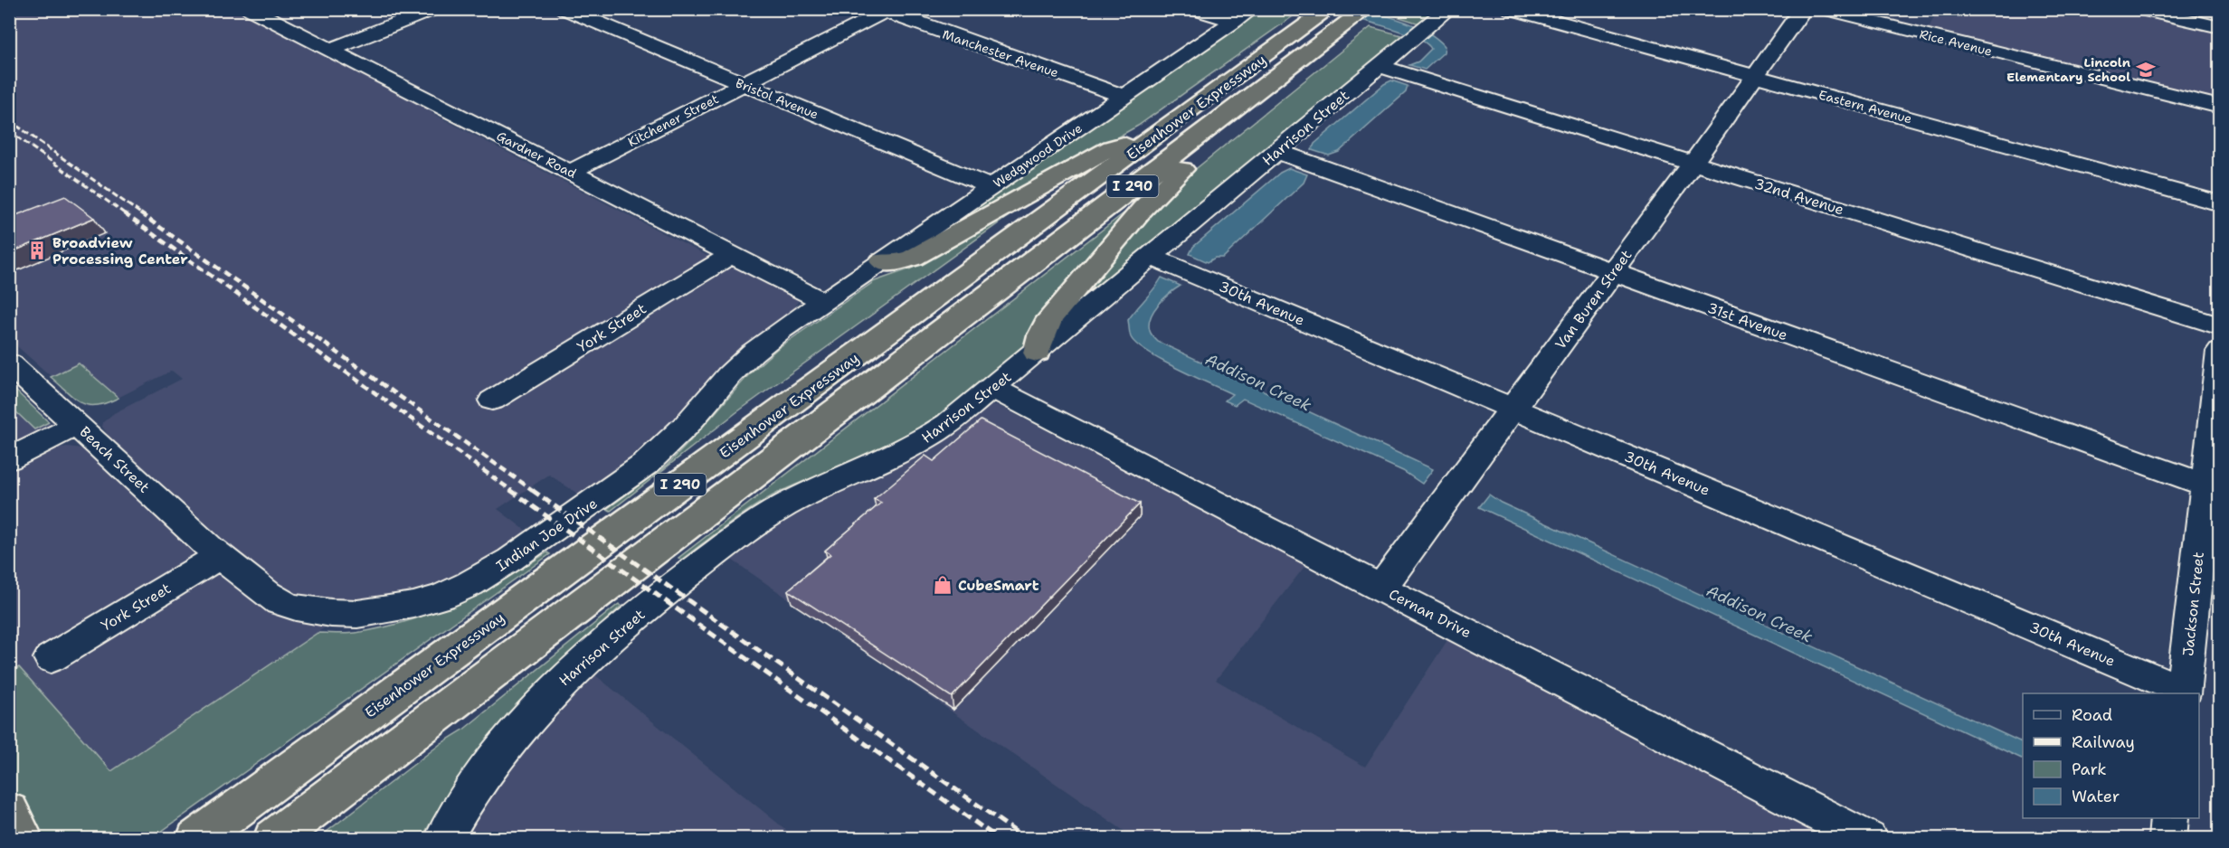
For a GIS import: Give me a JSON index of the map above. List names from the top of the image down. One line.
{"streets":{"highway":["Eisenhower Expressway","I 290"],"street":["Rice Avenue","Manchester Avenue","Bristol Avenue","Eastern Avenue","Kitchener Street","Harrison Street","Gardner Road","Wedgwood Drive","32nd Avenue","Van Buren Street","30th Avenue","31st Avenue","York Street","Beach Street","Indian Joe Drive","Jackson Street","Cernan Drive"]},"crossings":[["Manchester Avenue","Kitchener Street"],["Manchester Avenue","Wedgwood Drive"],["Bristol Avenue","Kitchener Street"],["Bristol Avenue","Wedgwood Drive"],["Eastern Avenue","Van Buren Street"],["Kitchener Street","Gardner Road"],["Harrison Street","32nd Avenue"],["Harrison Street","30th Avenue"],["Harrison Street","31st Avenue"],["Harrison Street","Cernan Drive"],["Gardner Road","Wedgwood Drive"],["Gardner Road","York Street"],["Gardner Road","Indian Joe Drive"],["Wedgwood Drive","Indian Joe Drive"],["32nd Avenue","Van Buren Street"],["Van Buren Street","30th Avenue"],["Van Buren Street","31st Avenue"],["Van Buren Street","Cernan Drive"],["30th Avenue","Jackson Street"],["31st Avenue","Jackson Street"],["York Street","Beach Street"],["York Street","Indian Joe Drive"],["Beach Street","Indian Joe Drive"]],"water":["Addison Creek"],"places":{"school or university":["Lincoln Elementary School"],"building":["Broadview Processing Center"],"shop":["CubeSmart"]},"legend":["Road","Railway","Park","Water"]}
